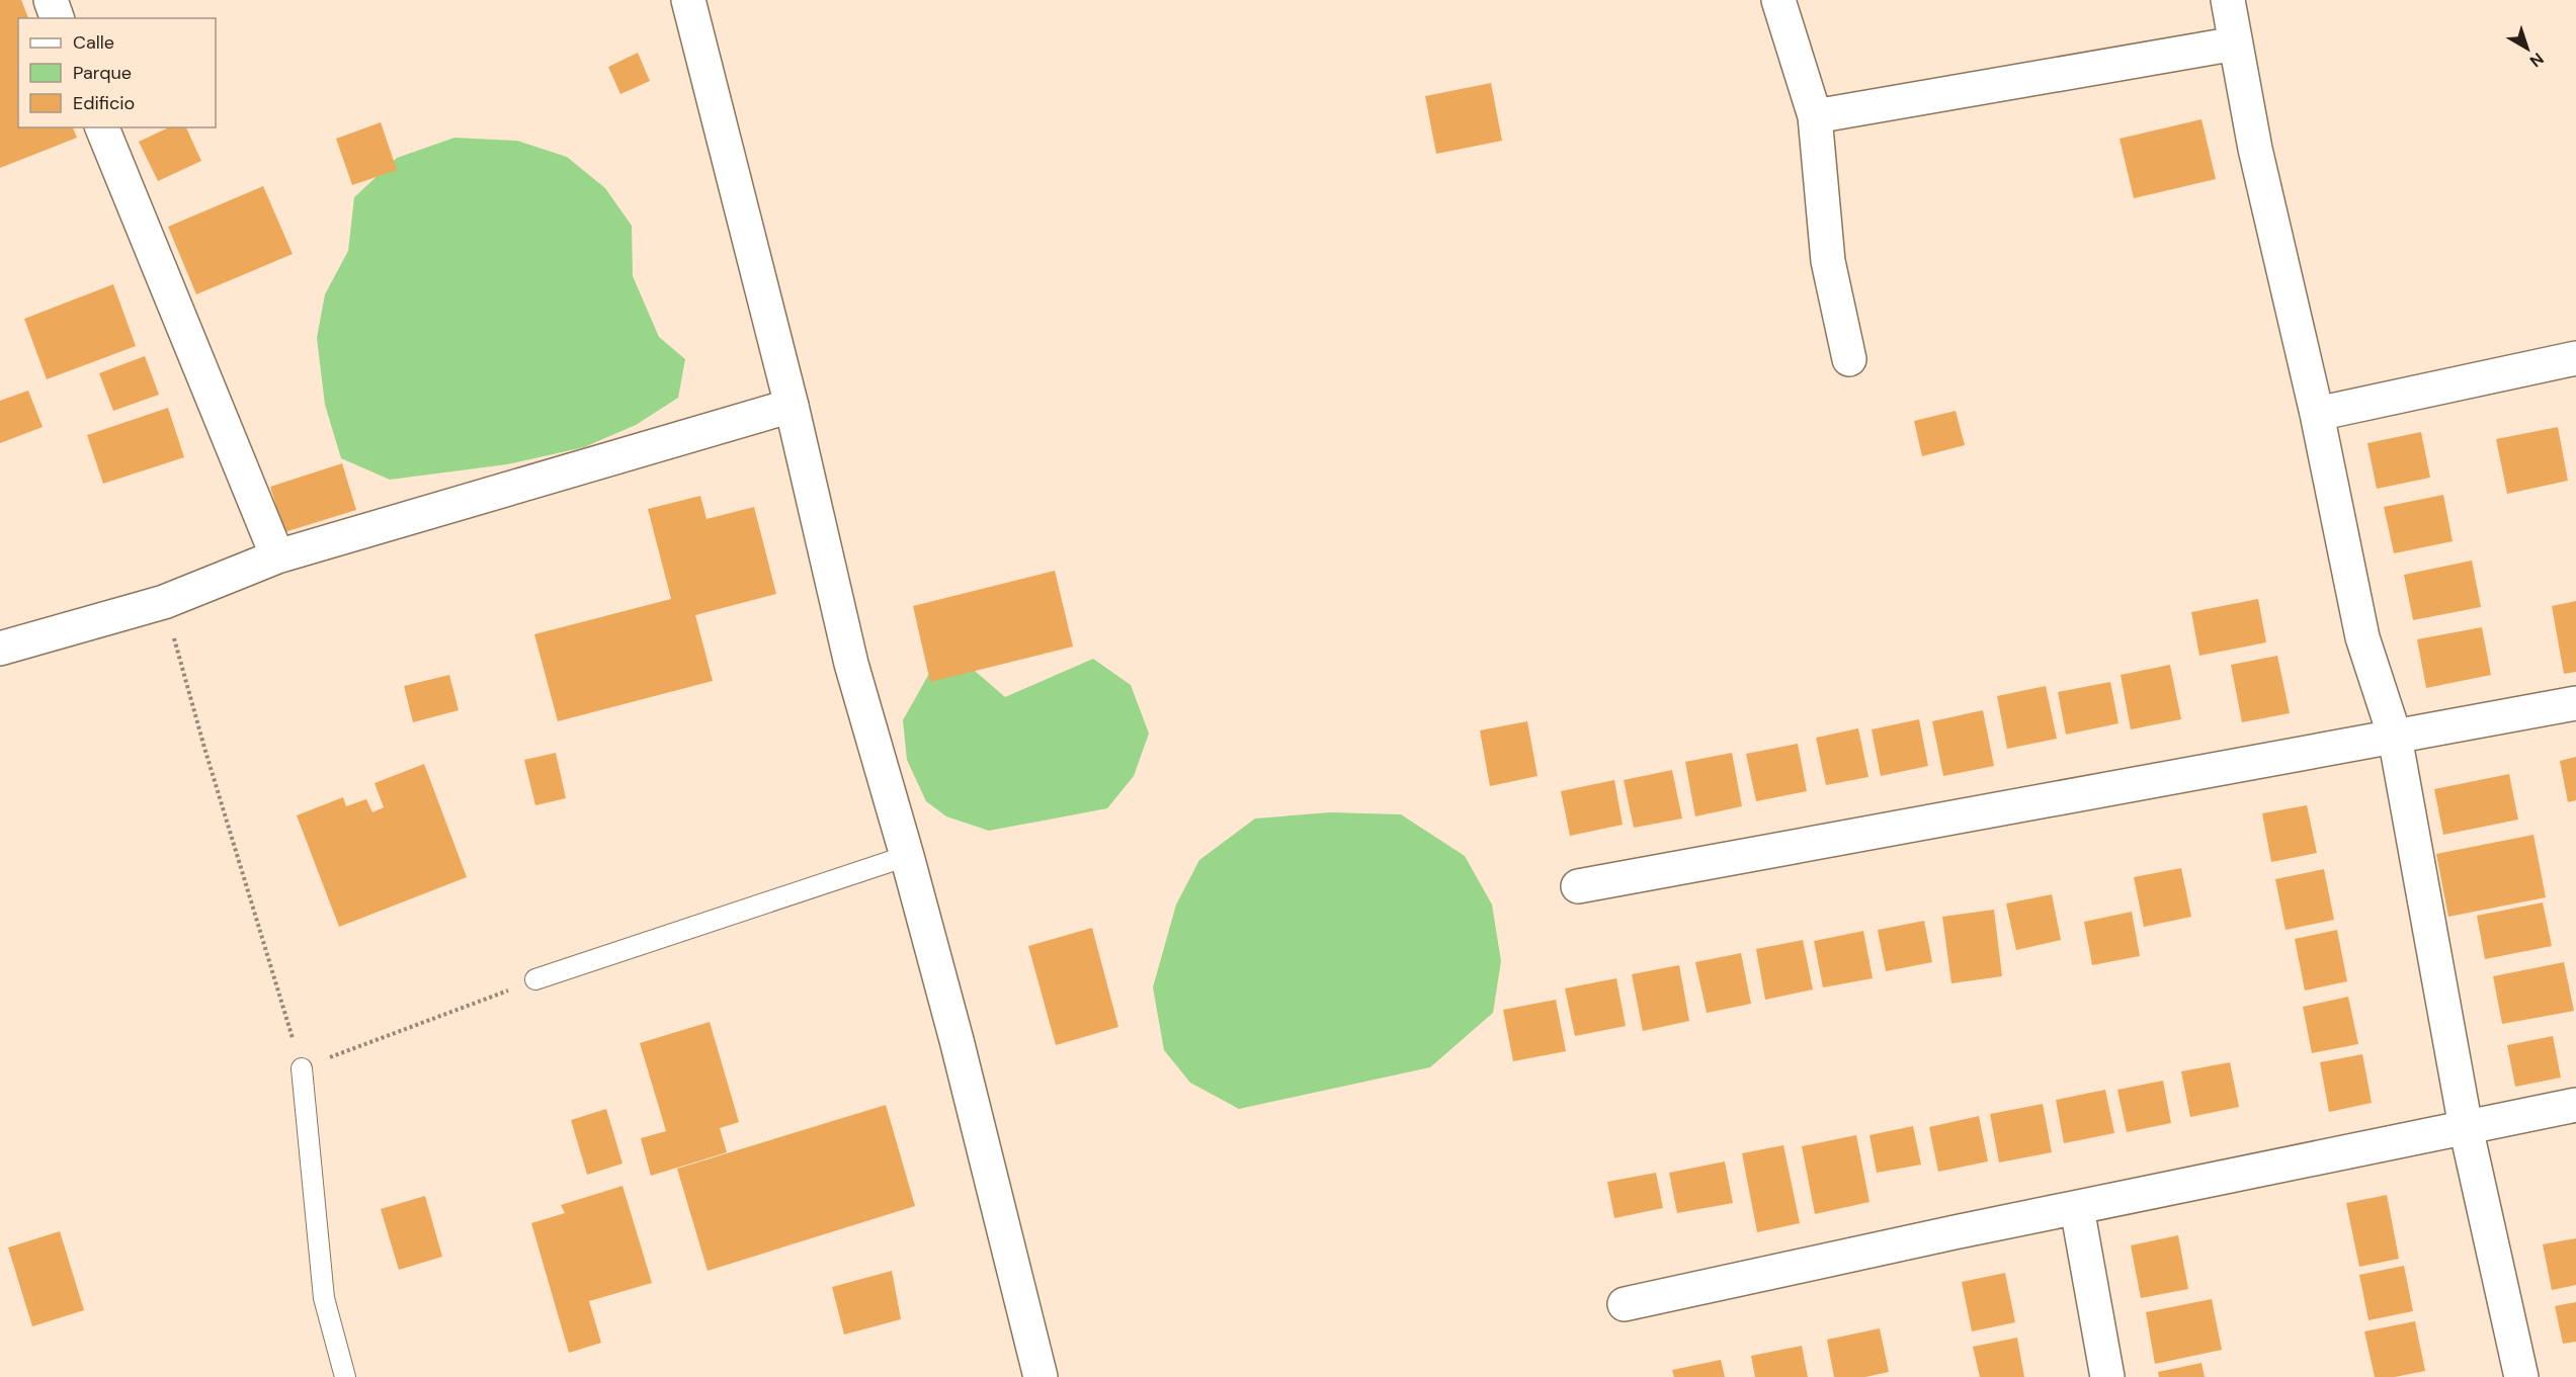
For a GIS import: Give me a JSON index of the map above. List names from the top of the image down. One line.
{"legend":["Calle","Parque","Edificio"],"north":"bottom right"}
